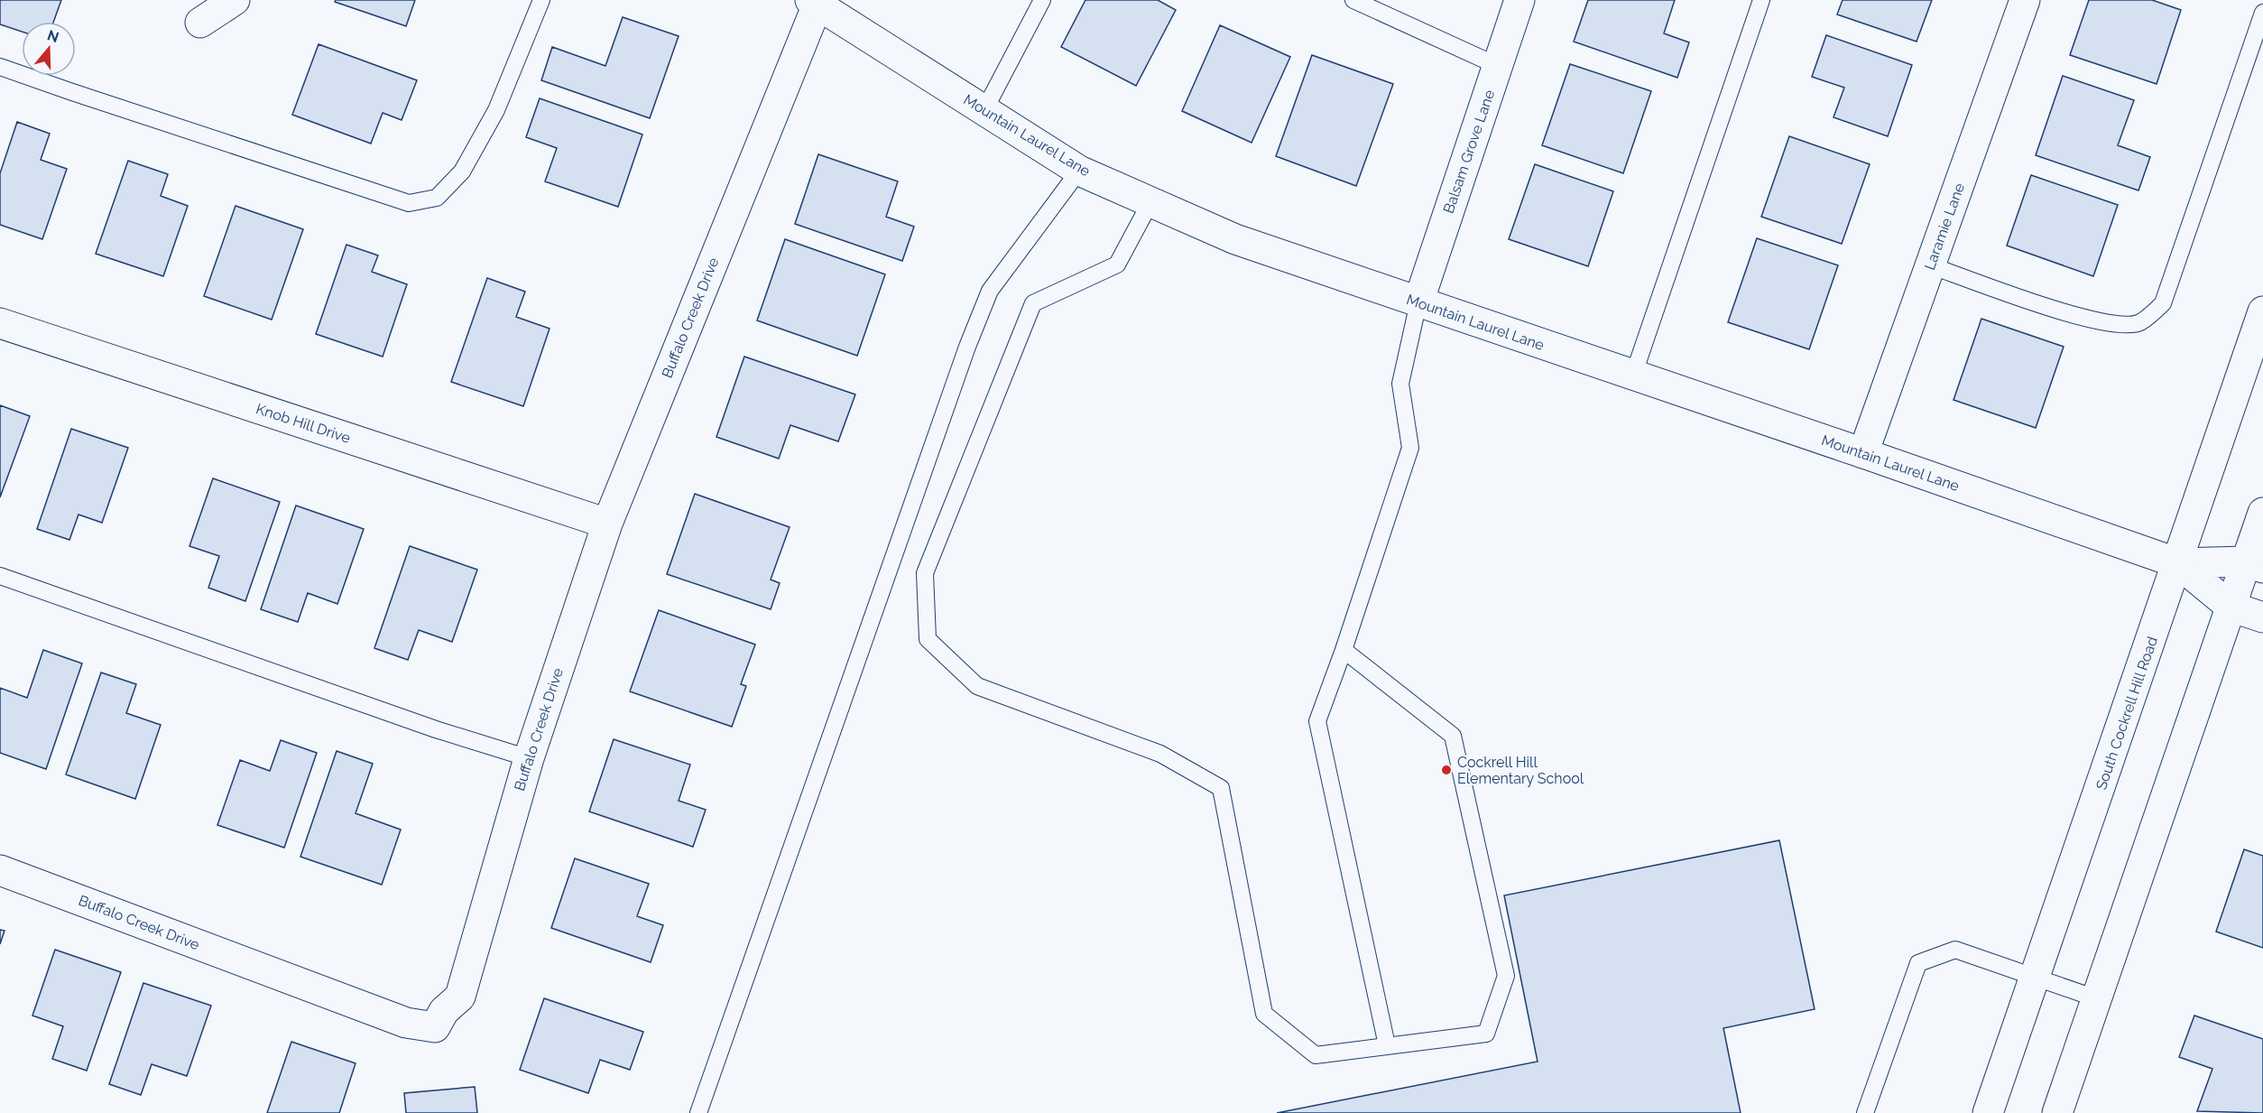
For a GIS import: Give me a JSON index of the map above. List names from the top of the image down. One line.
{"streets":{"street":["Mountain Laurel Lane","Balsam Grove Lane","Laramie Lane","Buffalo Creek Drive","Knob Hill Drive","South Cockrell Hill Road"]},"crossings":[["Mountain Laurel Lane","Balsam Grove Lane"],["Mountain Laurel Lane","Laramie Lane"],["Mountain Laurel Lane","Buffalo Creek Drive"],["Mountain Laurel Lane","South Cockrell Hill Road"],["Buffalo Creek Drive","Knob Hill Drive"]],"places":["Cockrell Hill Elementary School"],"north":"top"}
